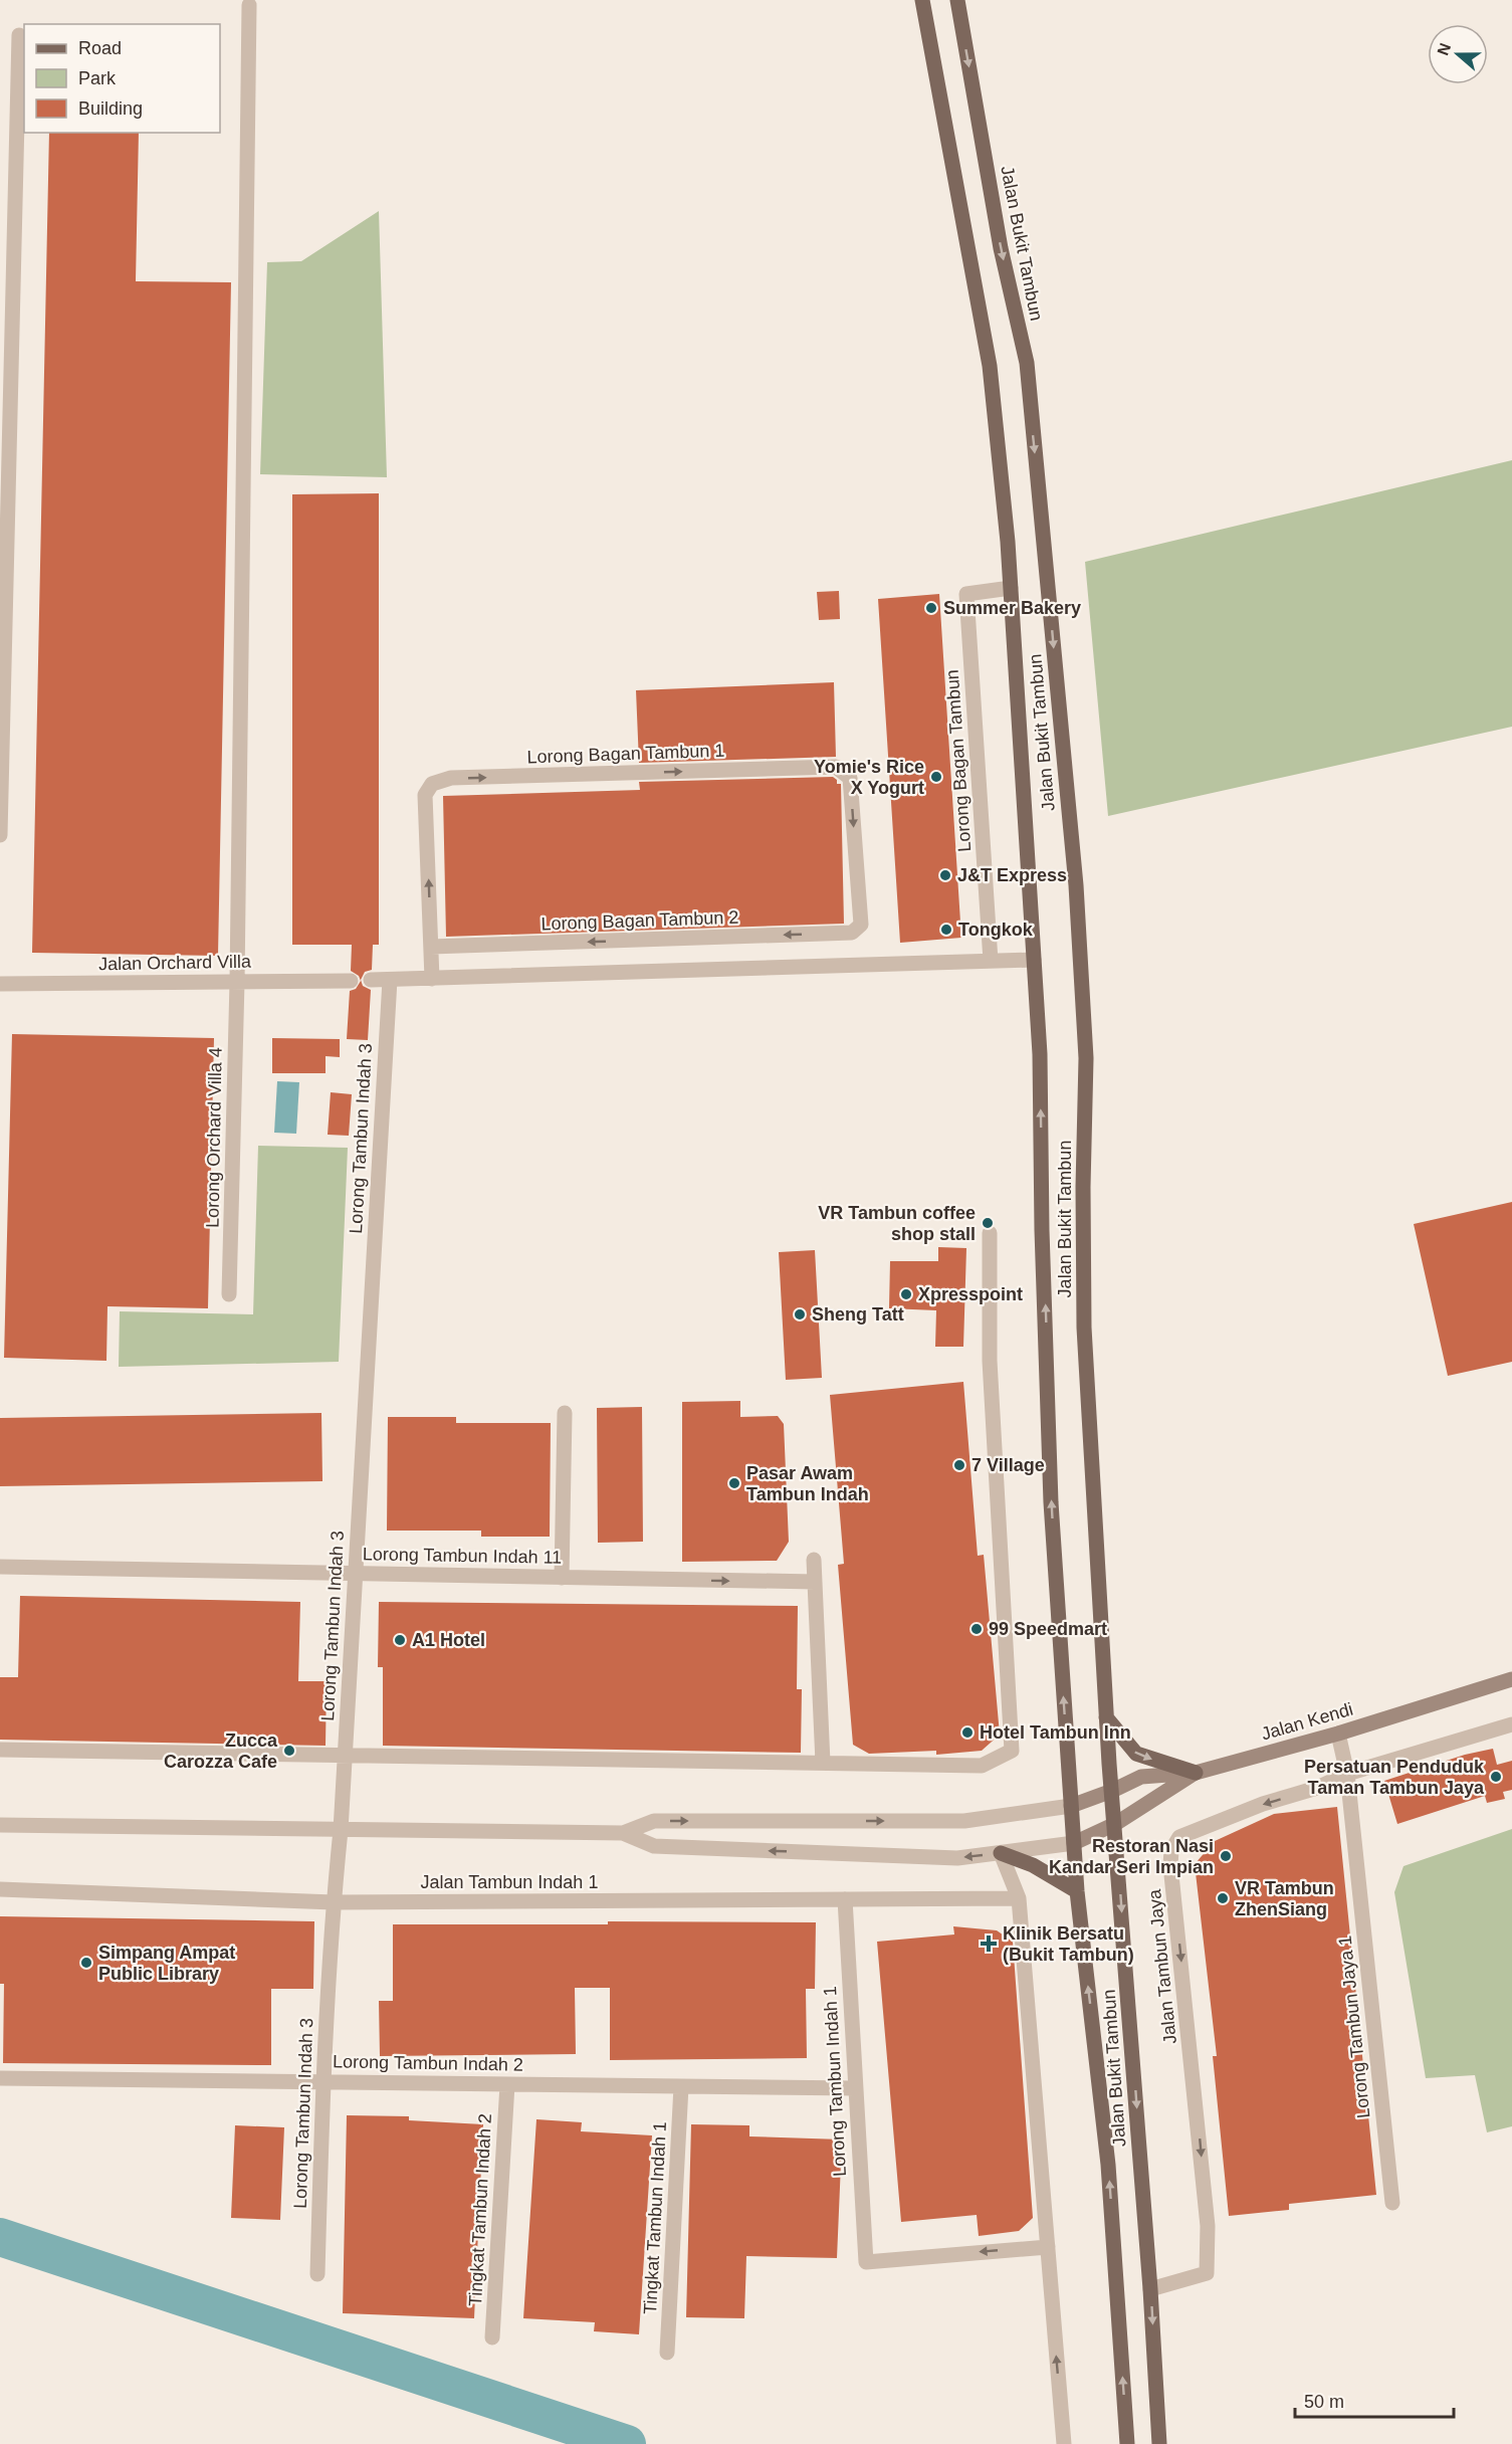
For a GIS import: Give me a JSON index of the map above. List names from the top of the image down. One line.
{"streets":{"main road":["Jalan Bukit Tambun"],"street":["Lorong Bagan Tambun 1","Lorong Bagan Tambun","Lorong Bagan Tambun 2","Jalan Orchard Villa","Lorong Orchard Villa 4","Lorong Tambun Indah 3","Lorong Tambun Indah 11","Jalan Kendi","Jalan Tambun Indah 1","Jalan Tambun Jaya","Lorong Tambun Jaya 1","Lorong Tambun Indah 2","Lorong Tambun Indah 1","Tingkat Tambun Indah 2","Tingkat Tambun Indah 1"]},"crossings":[["Jalan Bukit Tambun","Lorong Bagan Tambun"],["Jalan Bukit Tambun","Jalan Kendi"],["Jalan Bukit Tambun","Jalan Tambun Jaya"],["Lorong Bagan Tambun 1","Lorong Bagan Tambun 2"],["Jalan Orchard Villa","Lorong Orchard Villa 4"],["Lorong Tambun Indah 3","Lorong Tambun Indah 11"],["Lorong Tambun Indah 3","Jalan Tambun Indah 1"],["Lorong Tambun Indah 3","Lorong Tambun Indah 2"],["Jalan Tambun Indah 1","Lorong Tambun Indah 1"],["Jalan Tambun Jaya","Lorong Tambun Jaya 1"],["Lorong Tambun Indah 2","Lorong Tambun Indah 1"],["Lorong Tambun Indah 2","Tingkat Tambun Indah 2"],["Lorong Tambun Indah 2","Tingkat Tambun Indah 1"]],"one_way":["Jalan Tambun Jaya"],"places":{"other":["Summer Bakery","Yomie's Rice X Yogurt","J&T Express","Tongkok","VR Tambun coffee shop stall","Xpresspoint","Sheng Tatt","7 Village","Pasar Awam Tambun Indah","99 Speedmart","A1 Hotel","Hotel Tambun Inn","Zucca Carozza Cafe","Persatuan Penduduk Taman Tambun Jaya","Restoran Nasi Kandar Seri Impian","VR Tambun ZhenSiang","Simpang Ampat Public Library"],"health":["Klinik Bersatu (Bukit Tambun)"]},"legend":["Road","Park","Building"],"scale_bar":"50 m","north":"left"}
